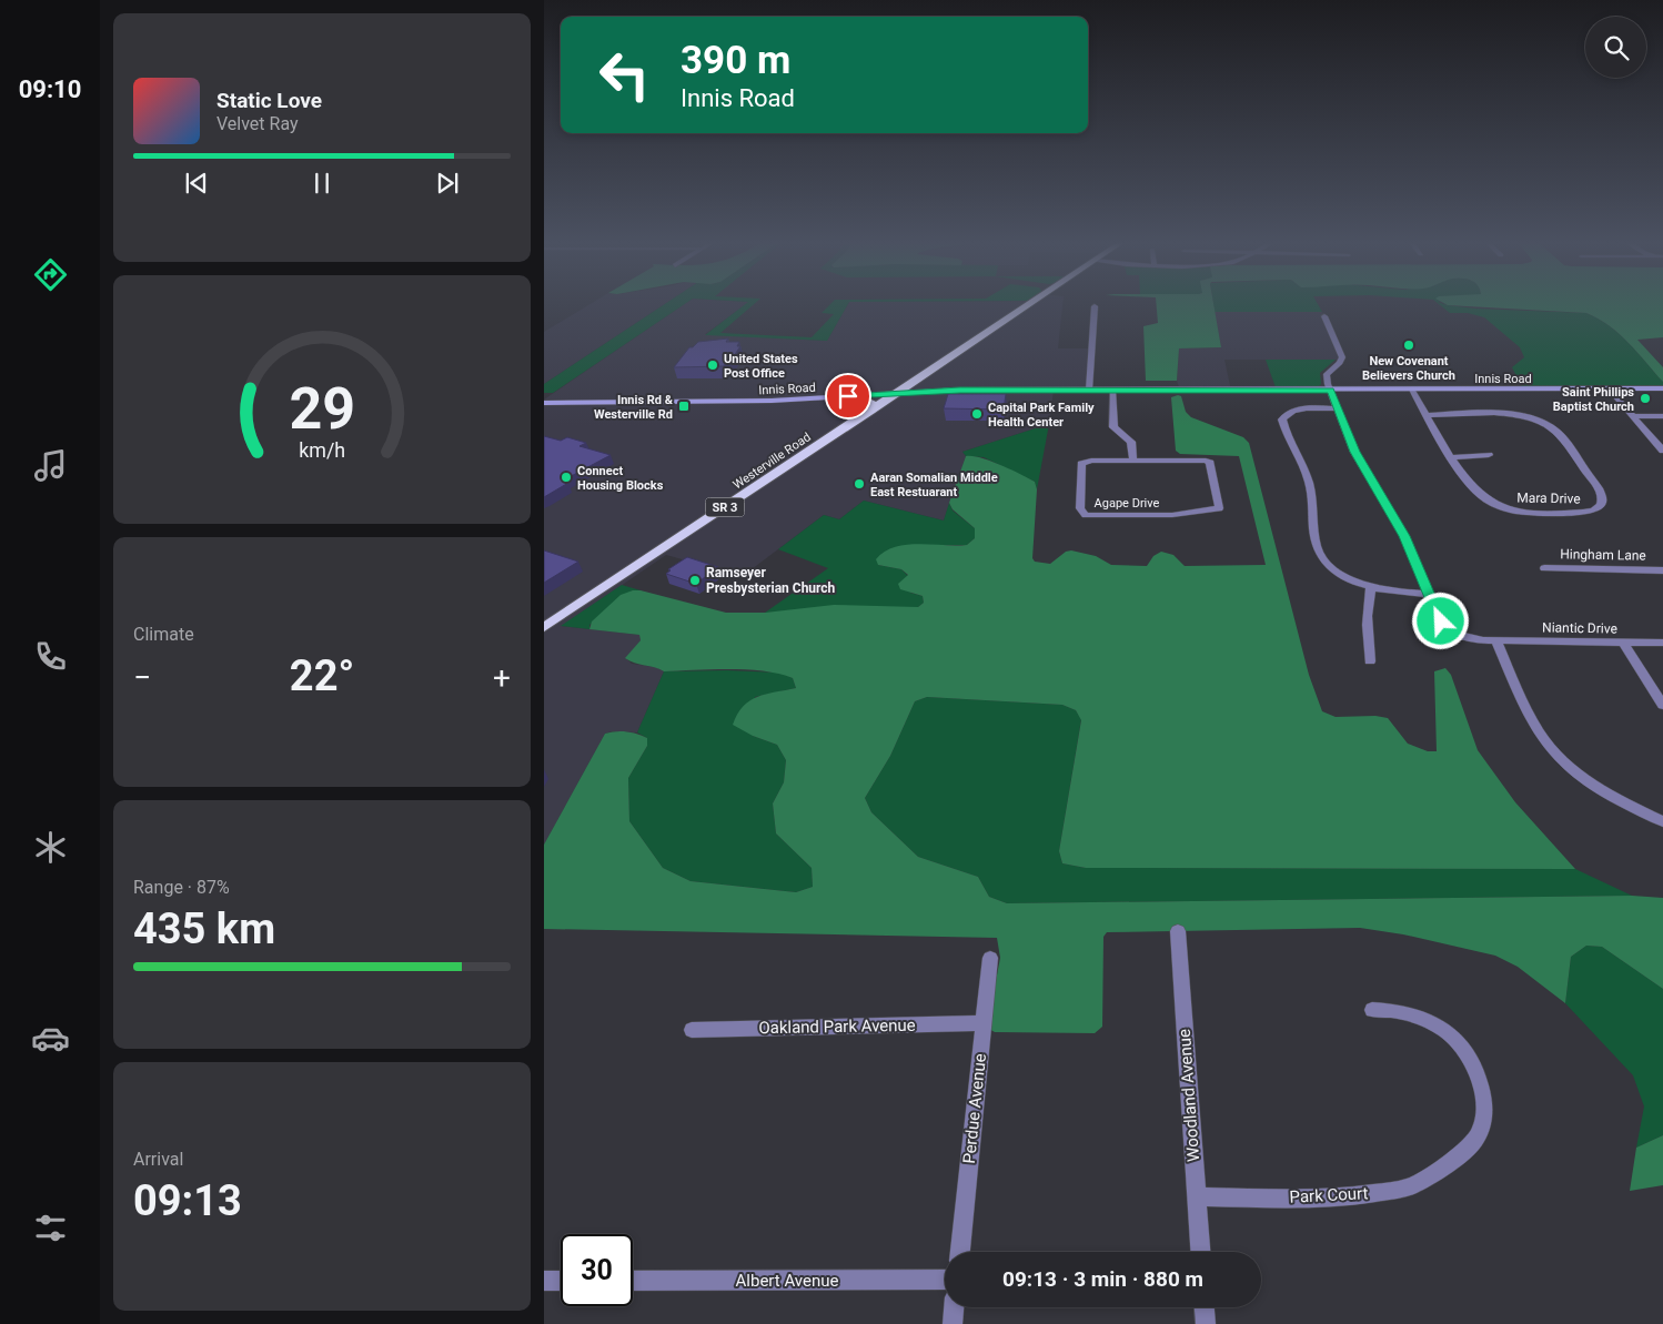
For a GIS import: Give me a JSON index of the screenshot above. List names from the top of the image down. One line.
{"streets":{"main road":["Innis Road","Westerville Road","SR 3"],"street":["Mara Drive","Agape Drive","Hingham Lane","Niantic Drive","Oakland Park Avenue","Woodland Avenue","Perdue Avenue","Park Court","Albert Avenue"]},"crossings":[["Innis Road","Westerville Road"],["Innis Road","Niantic Drive"],["Oakland Park Avenue","Perdue Avenue"],["Woodland Avenue","Park Court"]],"places":{"other":["New Covenant Believers Church","United States Post Office","Saint Phillips Baptist Church","Capital Park Family Health Center","Connect Housing Blocks","Aaran Somalian Middle East Restuarant","Ramseyer Presbysterian Church"],"transit":["Innis Rd & Westerville Rd"]},"page":{"tabs":"09:10","turn":["390 m","Innis Road"],"song":["Static Love","Velvet Ray"],"tile":["Climate",["Range · 87%","435 km"],["Arrival","09:13"]],"heat":["−","22°","+"],"limit":"30","trip":"09:13 · 3 min · 880 m","gauge":["29","km/h"]}}
